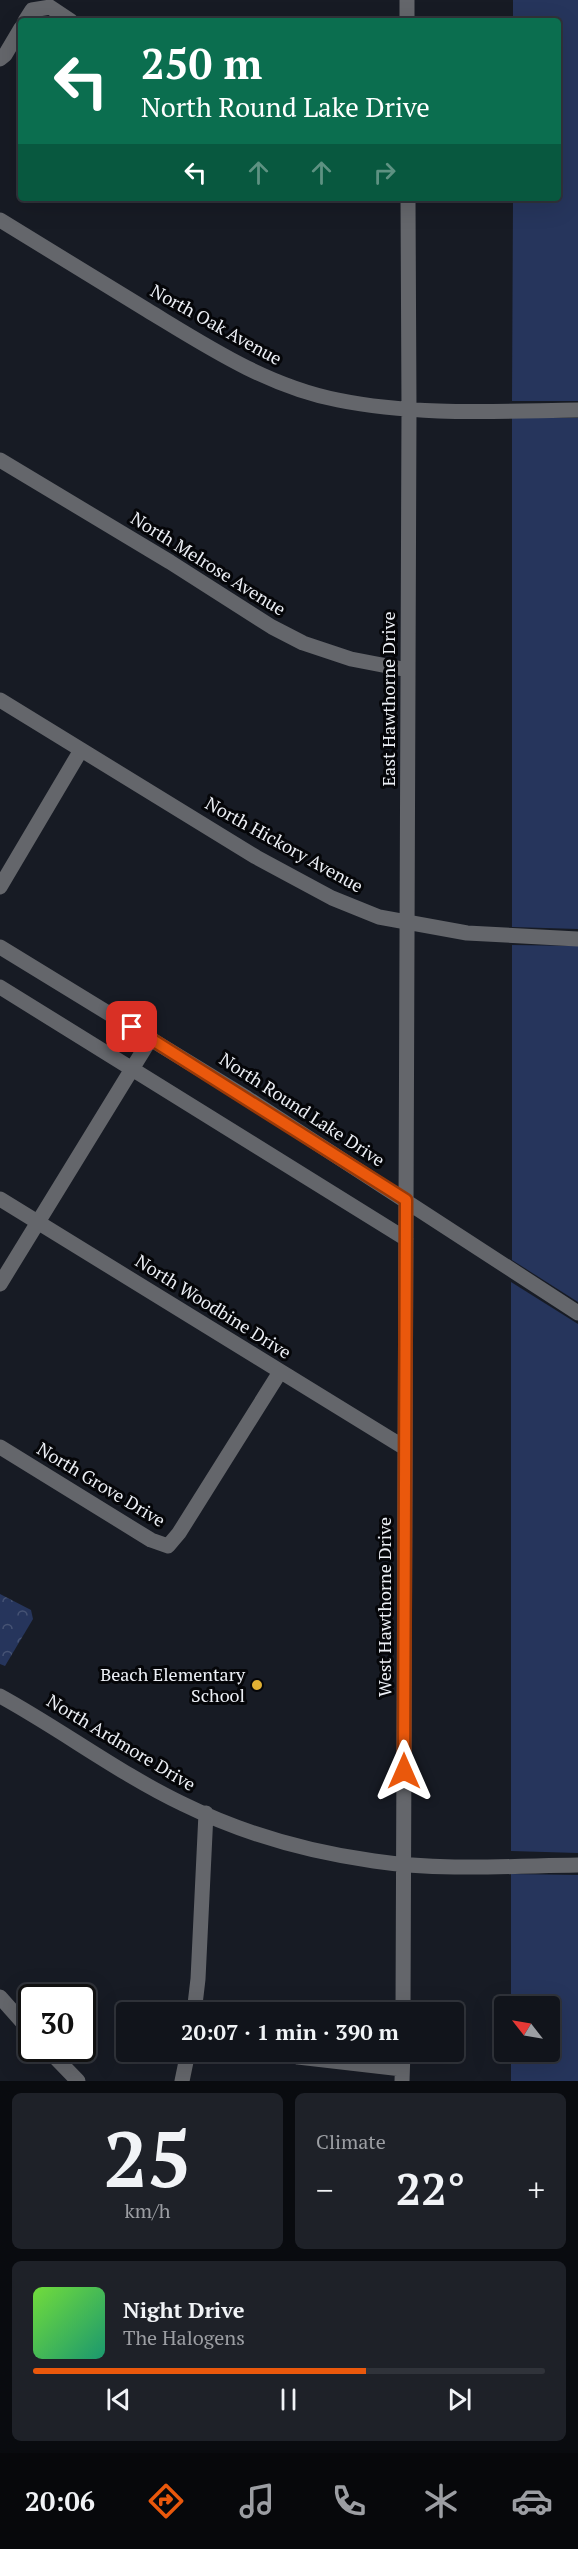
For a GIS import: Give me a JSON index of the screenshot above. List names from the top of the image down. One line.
{"streets":{"street":["North Oak Avenue","North Melrose Avenue","East Hawthorne Drive","North Hickory Avenue","North Round Lake Drive","North Woodbine Drive","North Grove Drive","West Hawthorne Drive","North Ardmore Drive"]},"crossings":[["North Oak Avenue","East Hawthorne Drive"],["North Melrose Avenue","East Hawthorne Drive"],["East Hawthorne Drive","North Hickory Avenue"],["East Hawthorne Drive","North Round Lake Drive"],["East Hawthorne Drive","West Hawthorne Drive"],["North Round Lake Drive","West Hawthorne Drive"],["North Woodbine Drive","North Grove Drive"],["North Woodbine Drive","West Hawthorne Drive"],["West Hawthorne Drive","North Ardmore Drive"]],"places":["Beach Elementary School"],"north":"top left","page":{"turn":["250 m","North Round Lake Drive"],"limit":"30","trip":"20:07 · 1 min · 390 m","tile":[["25","km/h"],"Climate"],"heat":["−","22°","+"],"song":["Night Drive","The Halogens"],"tabs":"20:06"}}
